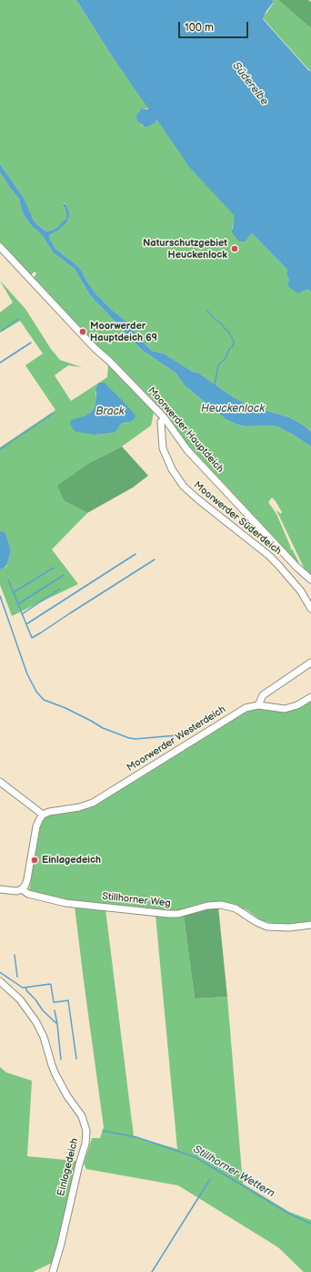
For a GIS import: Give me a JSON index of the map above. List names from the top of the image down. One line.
{"streets":{"street":["Moorwerder Hauptdeich","Moorwerder Süderdeich","Moorwerder Westerdeich","Stillhorner Weg","Einlagedeich"]},"crossings":[["Moorwerder Hauptdeich","Moorwerder Süderdeich"]],"water":["Süderelbe","Heuckenlock","Brack","Stillhorner Wettern"],"places":["Naturschutzgebiet Heuckenlock","Moorwerder Hauptdeich 69","Einlagedeich"],"scale_bar":"100 m"}
